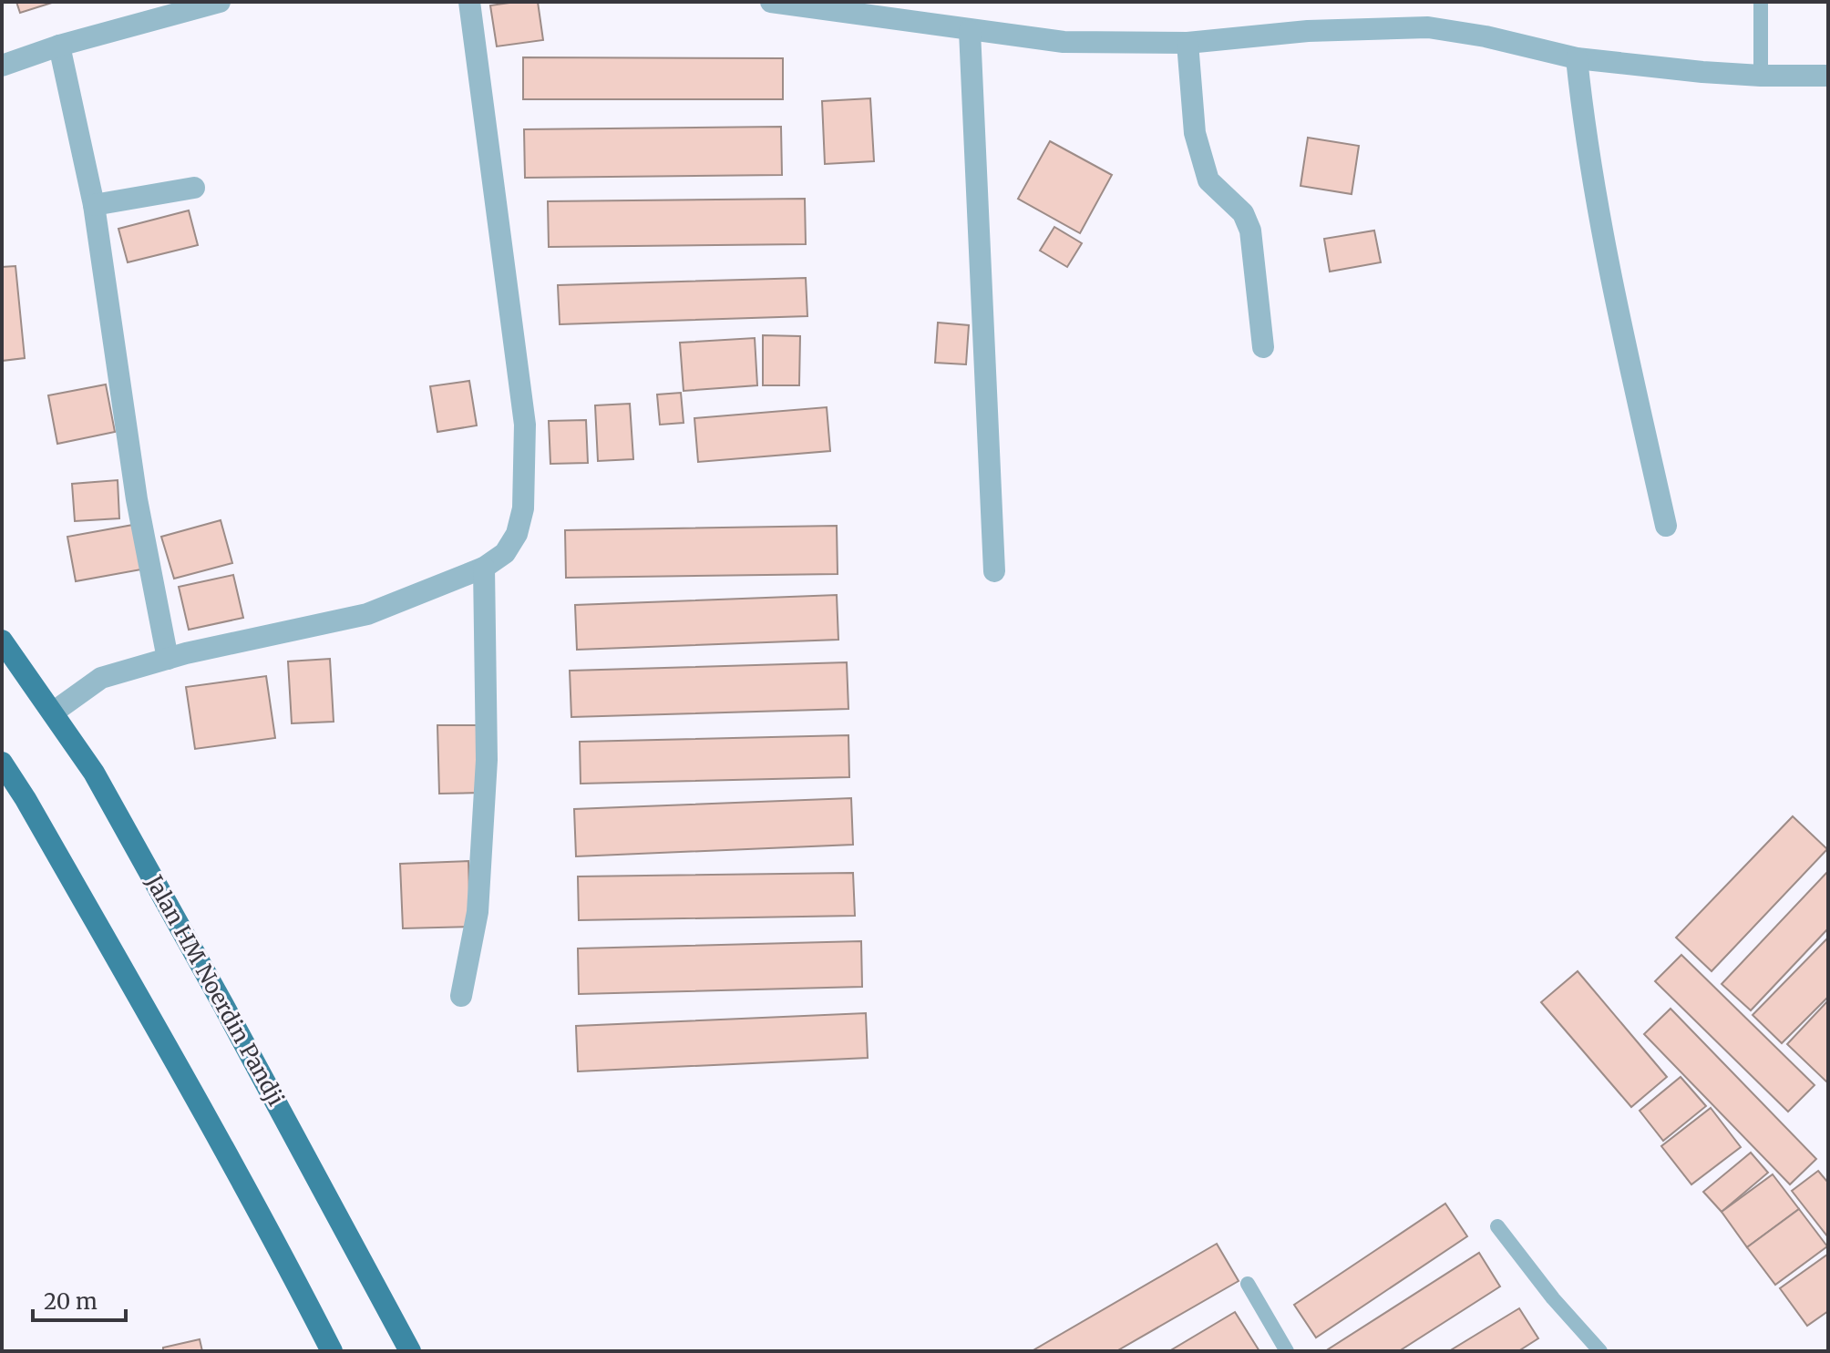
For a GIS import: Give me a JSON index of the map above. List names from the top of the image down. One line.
{"streets":{"main road":["Jalan HM Noerdin Pandji"]},"scale_bar":"20 m"}
